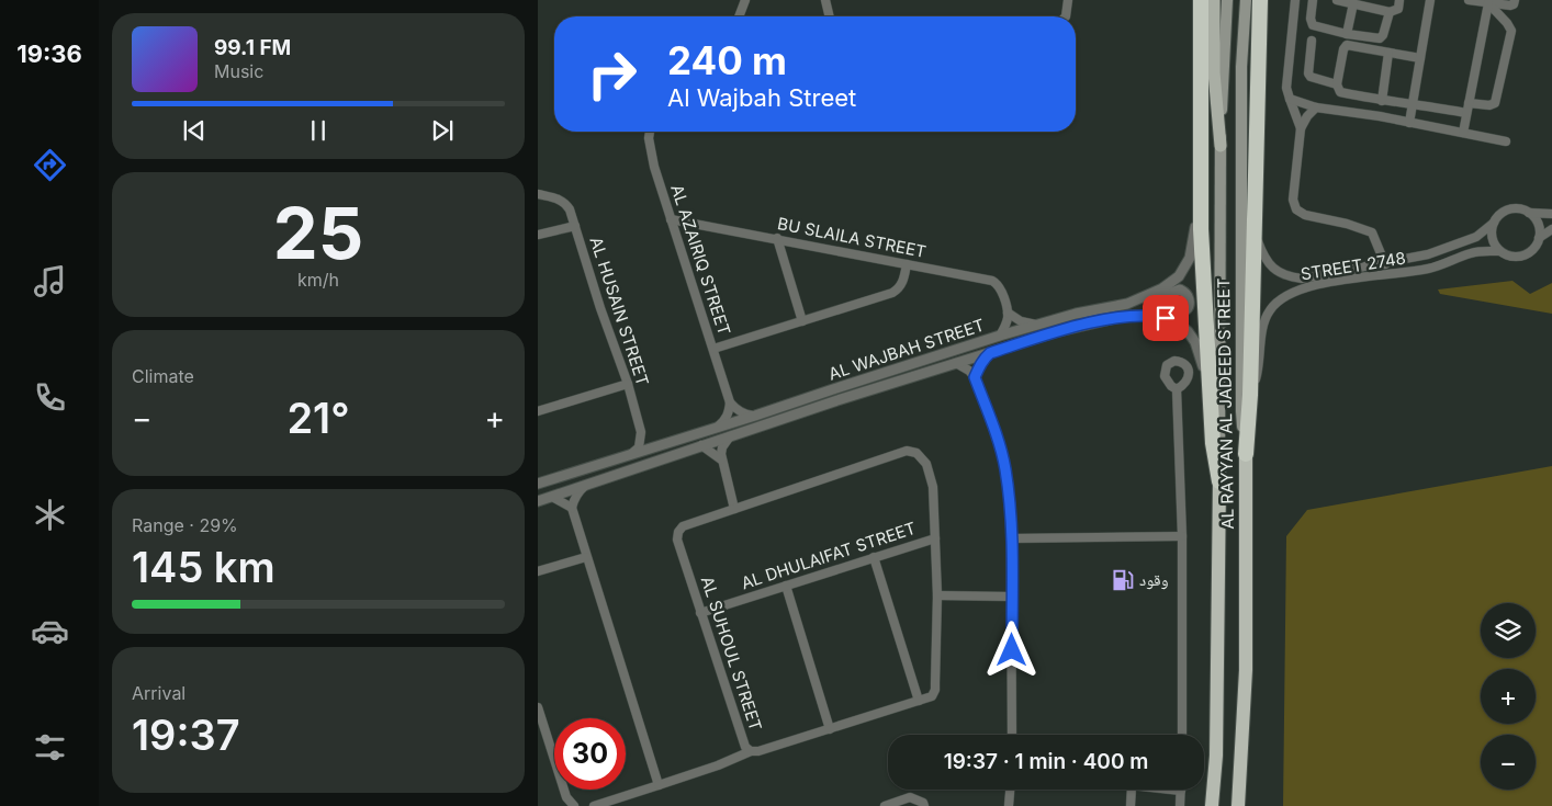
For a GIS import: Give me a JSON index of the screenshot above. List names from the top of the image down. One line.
{"streets":{"highway":["AL RAYYAN AL JADEED STREET"],"street":["BU SLAILA STREET","AL AZAIRIQ STREET","STREET 2748","AL HUSAIN STREET","AL WAJBAH STREET","AL DHULAIFAT STREET","AL SUHOUL STREET"]},"crossings":[["BU SLAILA STREET","AL AZAIRIQ STREET"],["AL HUSAIN STREET","AL WAJBAH STREET"],["AL DHULAIFAT STREET","AL SUHOUL STREET"]],"places":{"fuel station":["وقود"]},"page":{"tabs":"19:36","turn":["240 m","Al Wajbah Street"],"song":["99.1 FM","Music"],"tile":[["25","km/h"],"Climate",["Range · 29%","145 km"],["Arrival","19:37"]],"heat":["−","21°","+"],"map_buttons":["+","−"],"limit":"30","trip":"19:37 · 1 min · 400 m"}}
